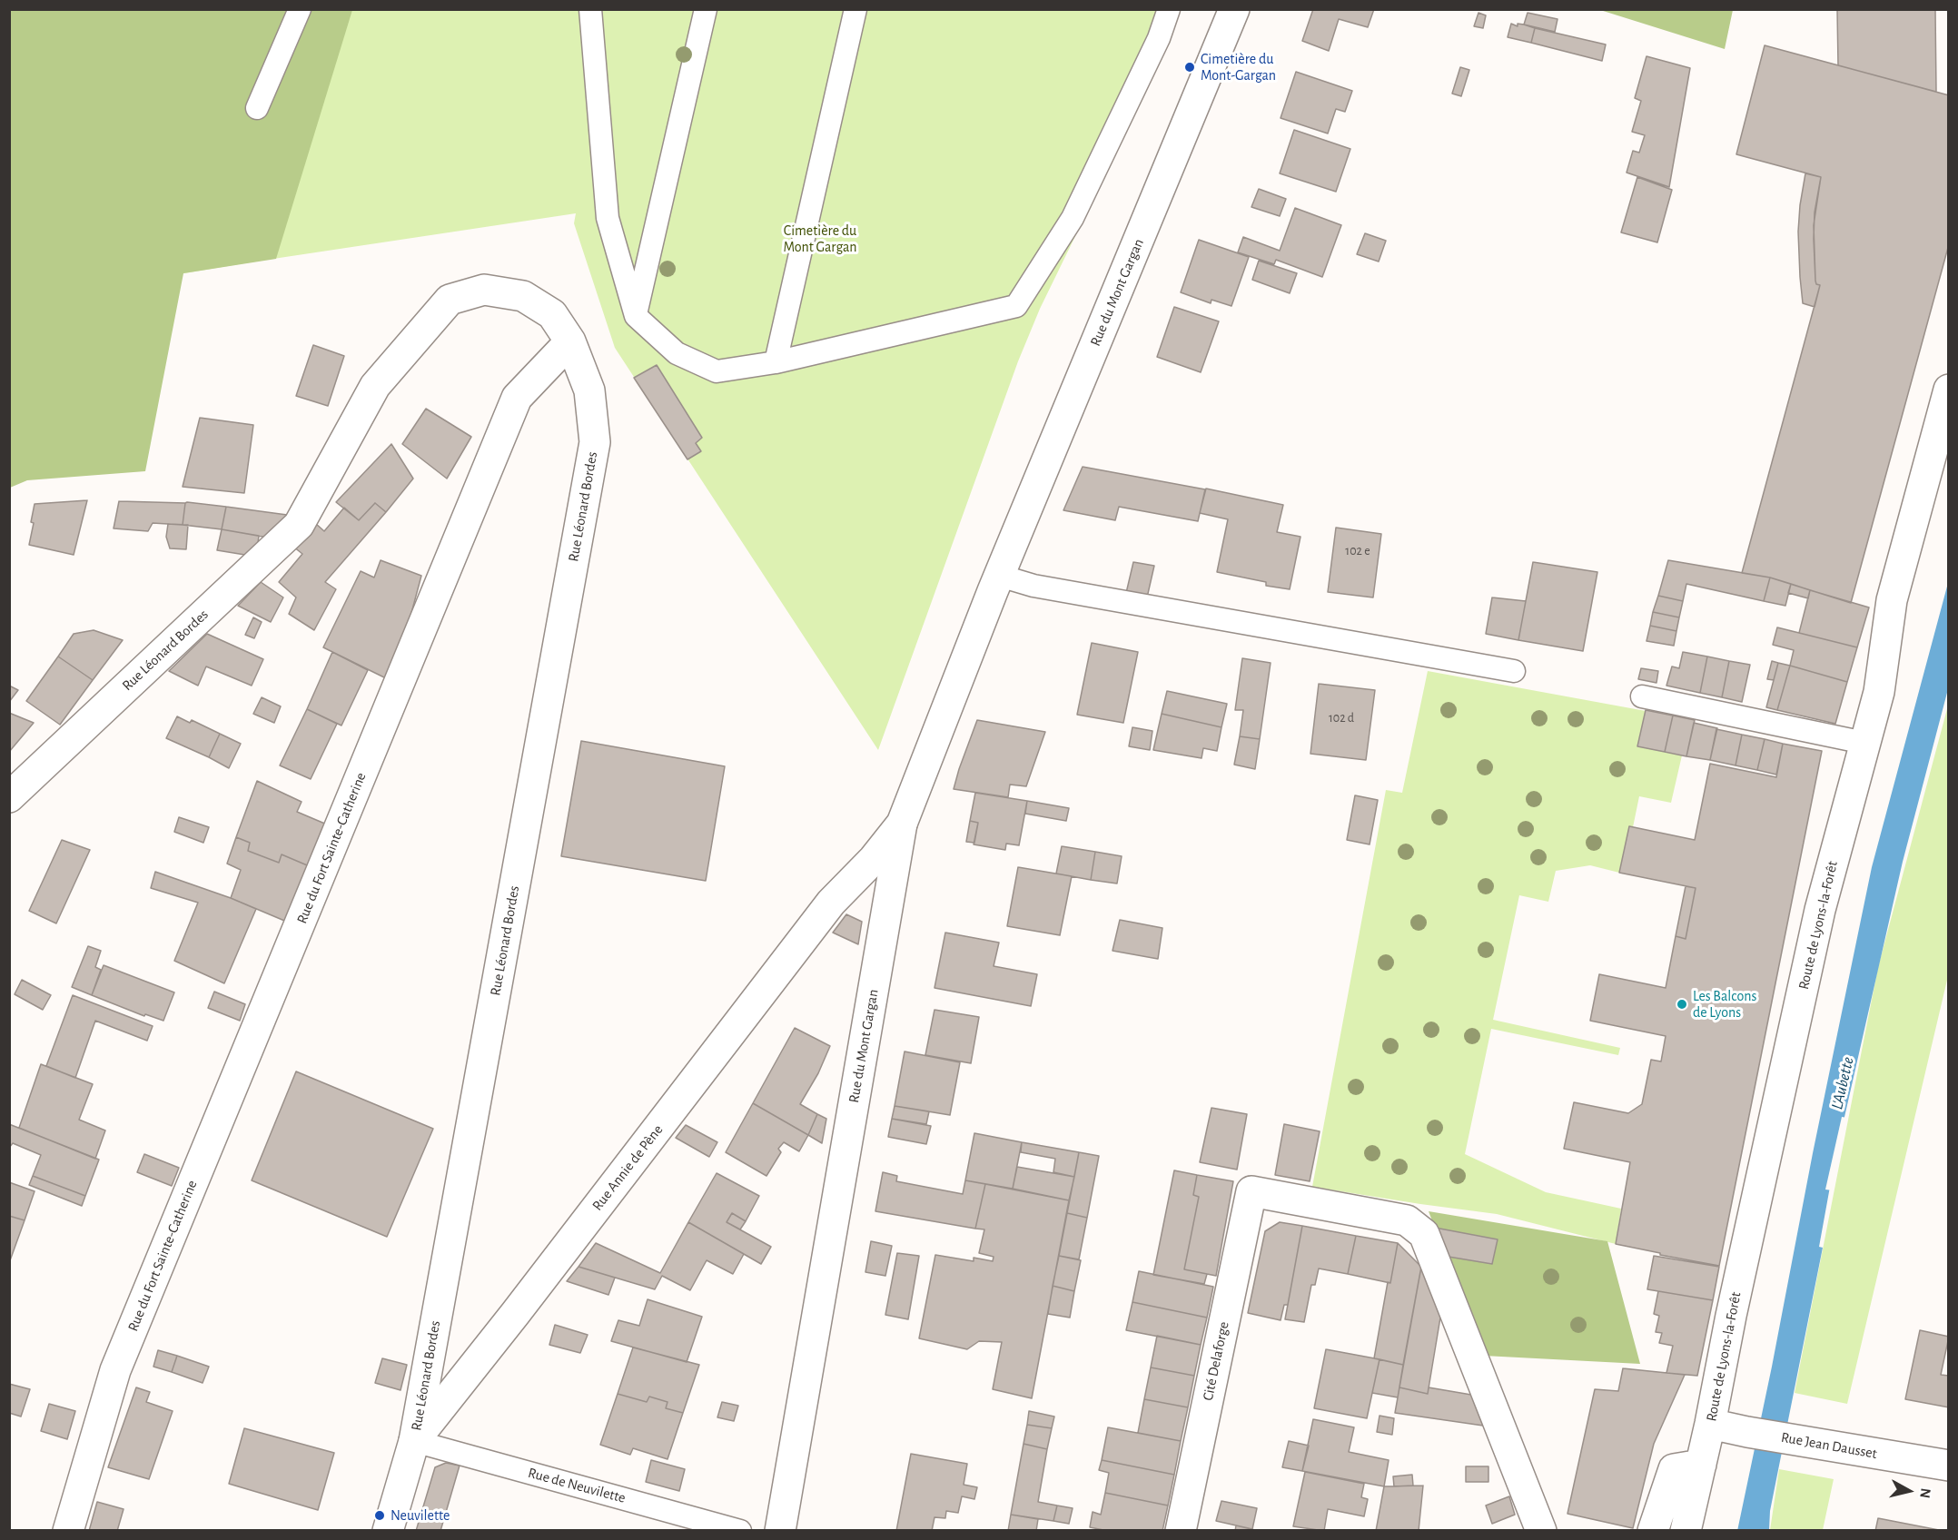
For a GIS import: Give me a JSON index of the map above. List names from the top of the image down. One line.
{"streets":{"street":["Rue du Mont Gargan","Rue Léonard Bordes","Rue du Fort Sainte-Catherine","Route de Lyons-la-Forêt","Rue Annie de Pène","Cité Delaforge","Rue Jean Dausset"],"lane":["Rue de Neuvilette"]},"crossings":[["Rue du Mont Gargan","Rue Annie de Pène"],["Rue Léonard Bordes","Rue du Fort Sainte-Catherine"],["Rue Léonard Bordes","Rue Annie de Pène"],["Rue Léonard Bordes","Rue de Neuvilette"],["Route de Lyons-la-Forêt","Rue Jean Dausset"],["Rue Annie de Pène","Rue de Neuvilette"]],"water":["L'Aubette"],"parks":["Cimetière du Mont Gargan"],"places":["Cimetière du Mont-Gargan","Les Balcons de Lyons","Neuvilette"],"house_numbers":["102 e","102 d"],"north":"right"}
